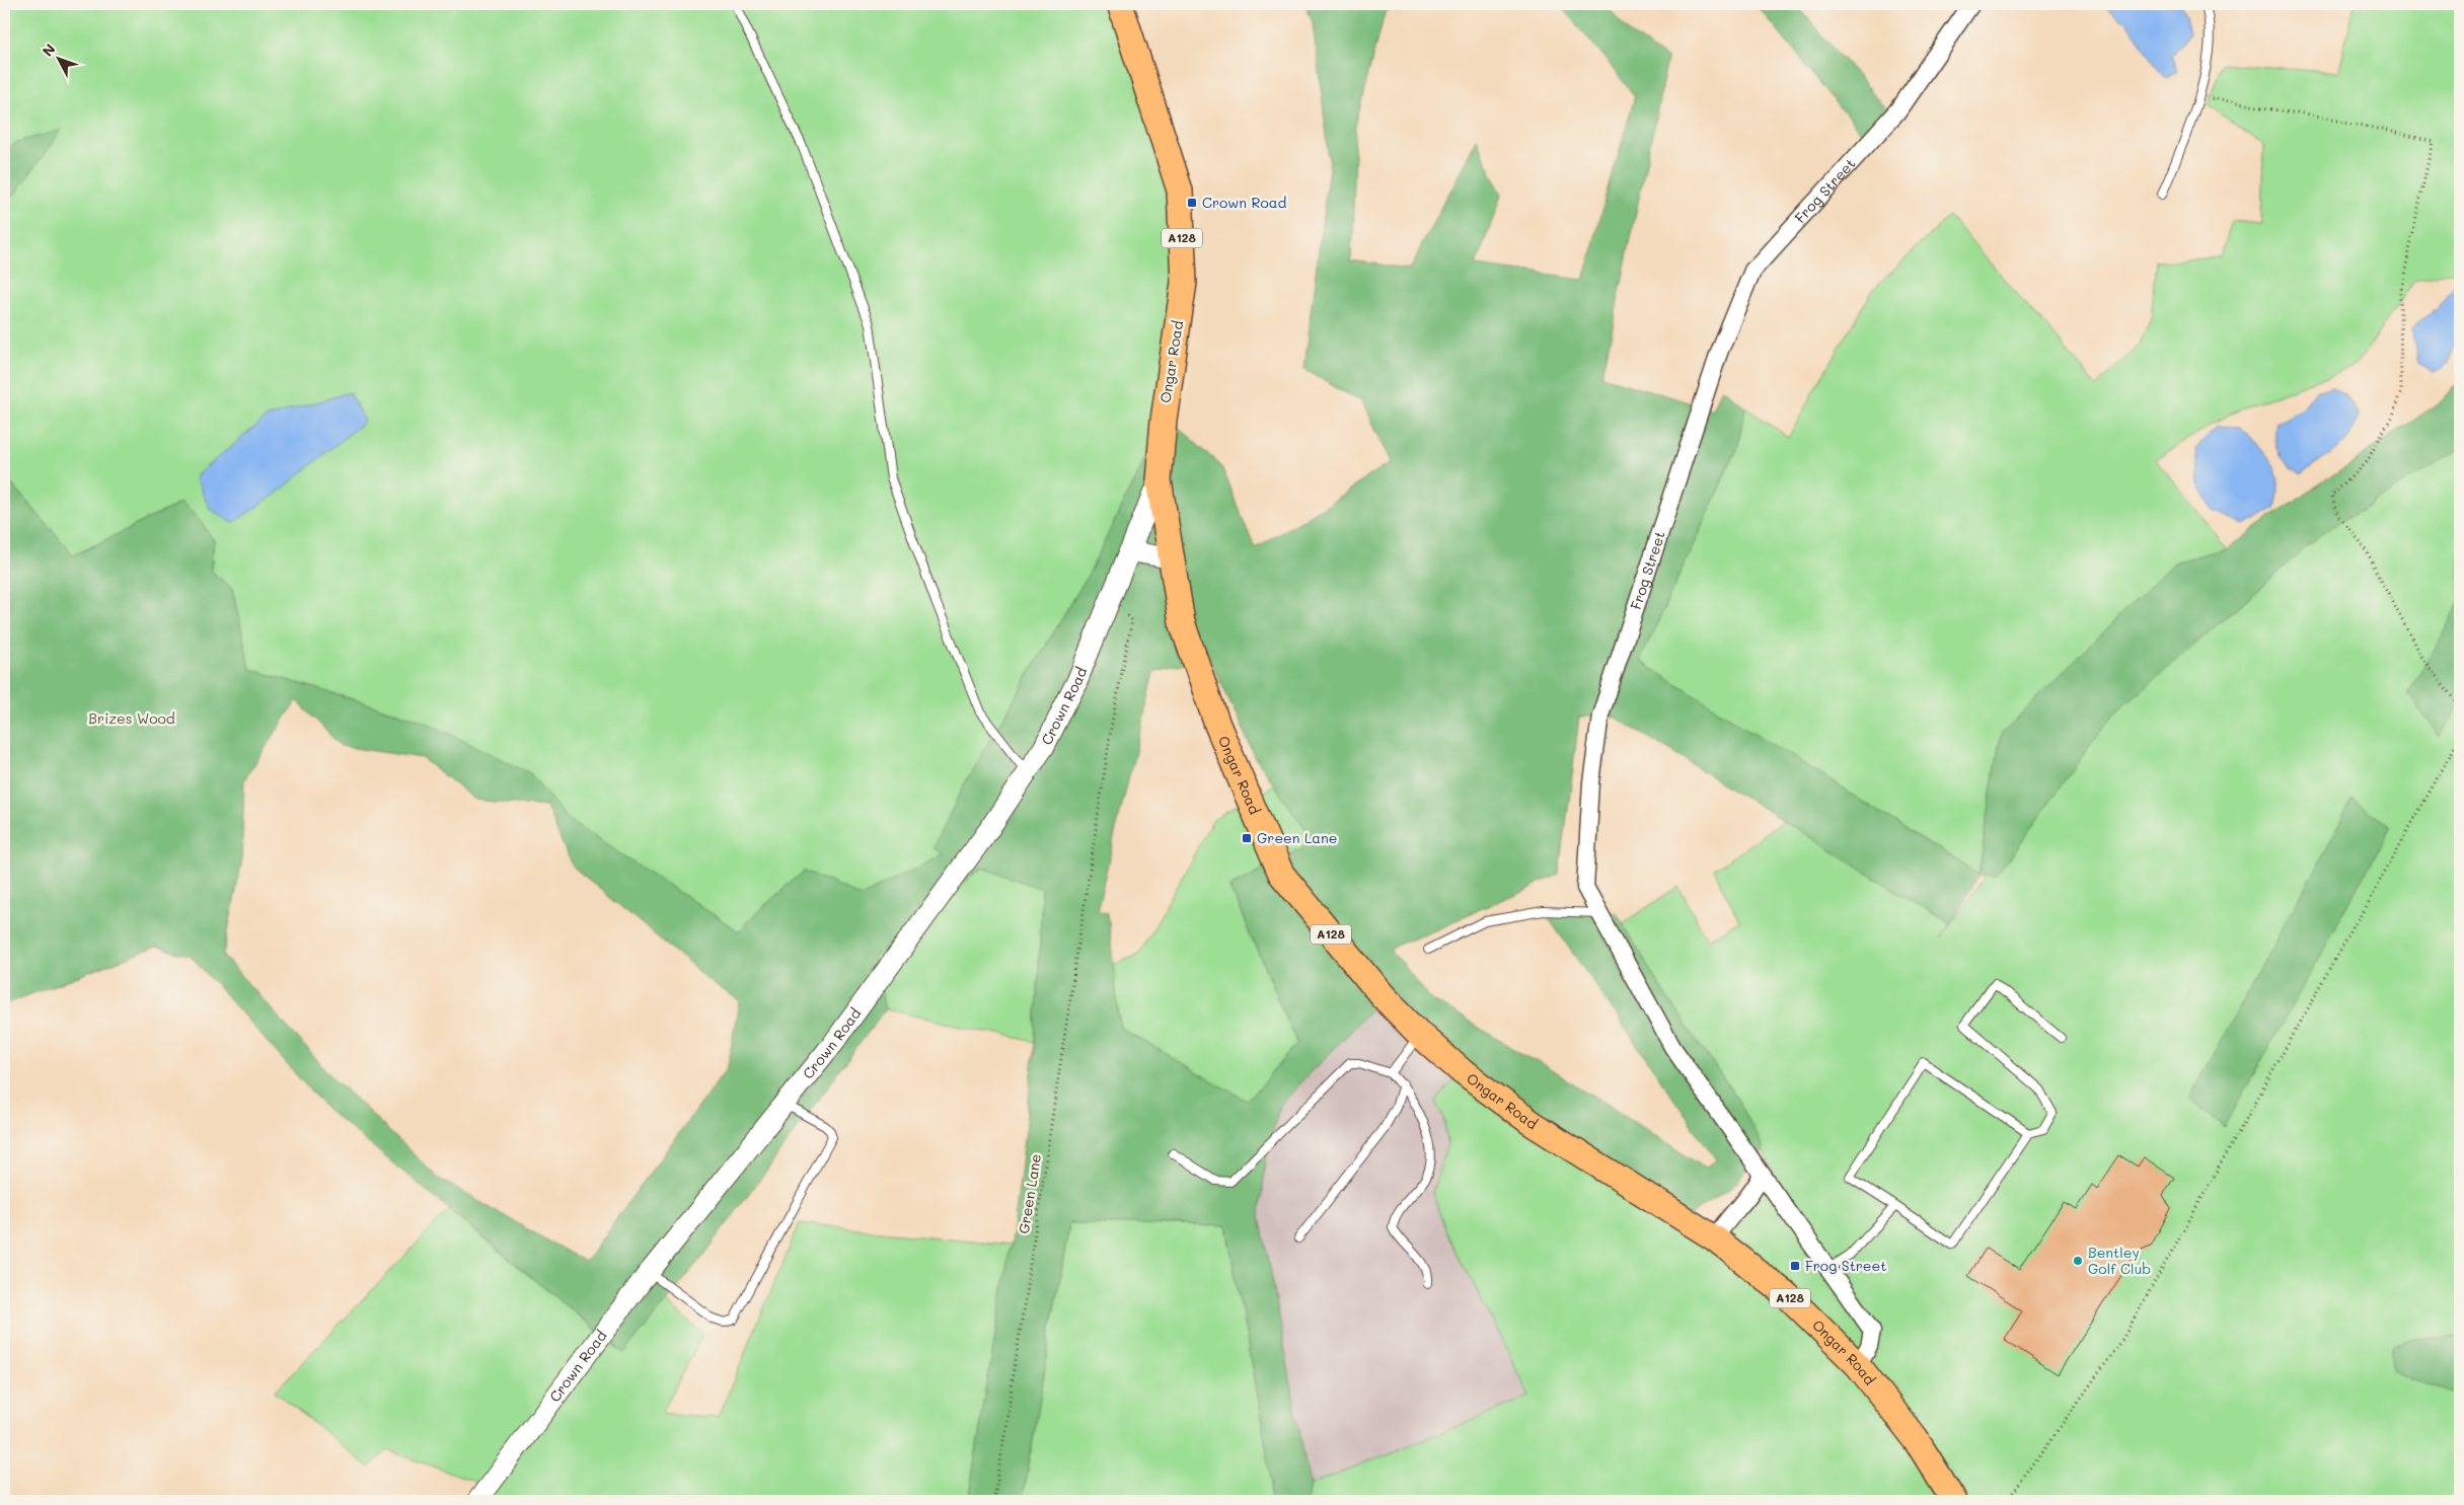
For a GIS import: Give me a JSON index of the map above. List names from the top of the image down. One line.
{"streets":{"main road":["A128","Ongar Road"],"street":["Frog Street","Crown Road"],"path":["Green Lane"]},"crossings":[["Frog Street","Ongar Road"],["Ongar Road","Crown Road"],["Crown Road","Green Lane"]],"parks":["Brizes Wood"],"places":{"transit":["Crown Road","Green Lane","Frog Street"],"other":["Bentley Golf Club"]},"north":"top left"}
